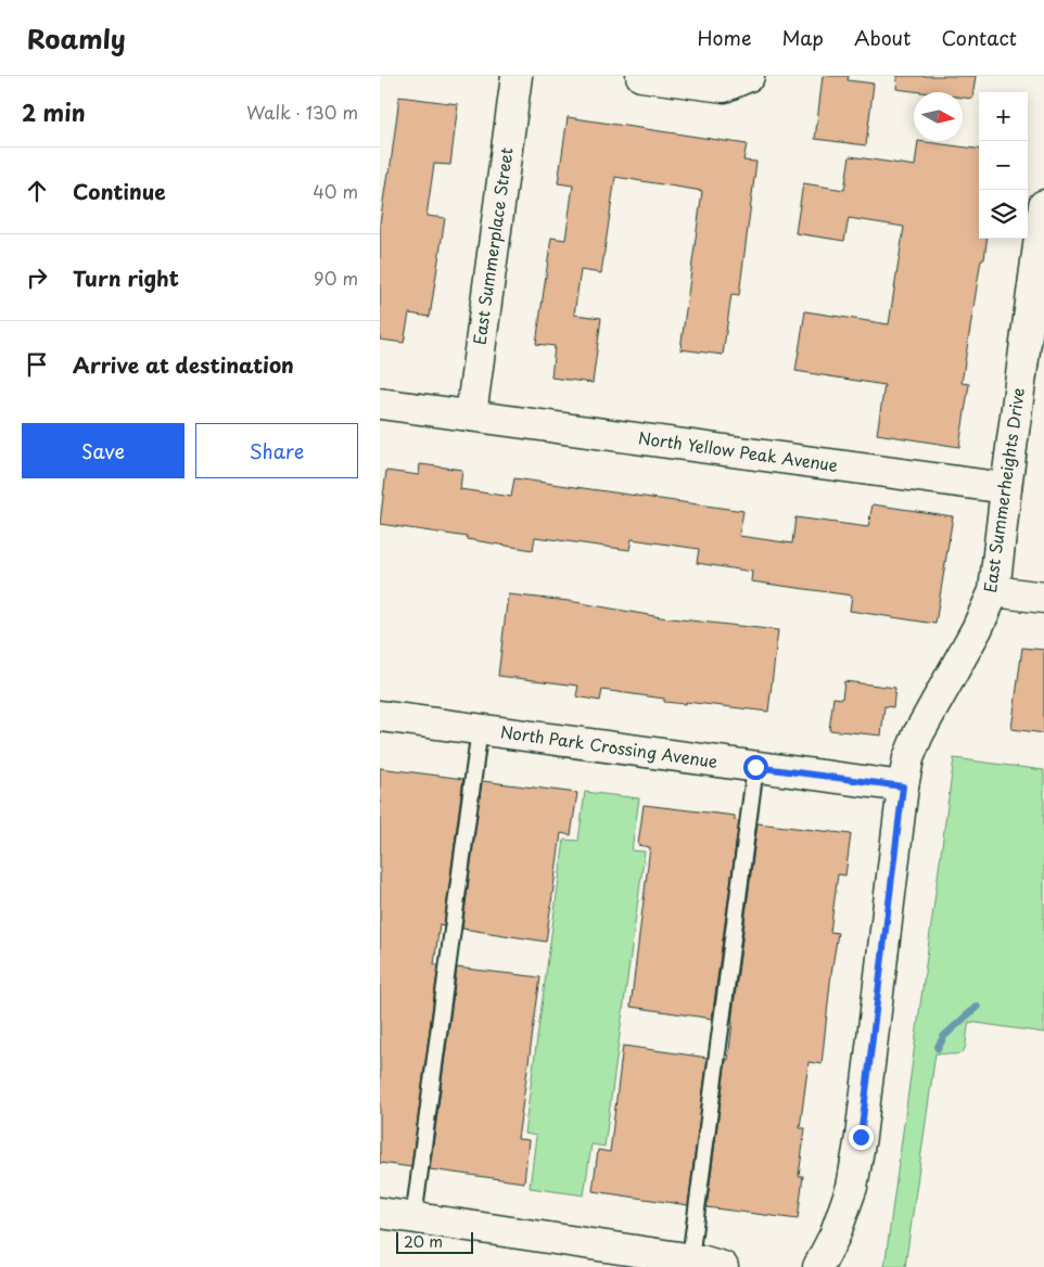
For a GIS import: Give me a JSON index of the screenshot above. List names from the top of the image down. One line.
{"streets":{"street":["East Summerplace Street","North Yellow Peak Avenue","East Summerheights Drive","North Park Crossing Avenue"]},"crossings":[["East Summerplace Street","North Yellow Peak Avenue"],["North Yellow Peak Avenue","East Summerheights Drive"],["East Summerheights Drive","North Park Crossing Avenue"]],"scale_bar":"20 m","north":"right","page":{"header":"Roamly","nav":["Home","Map","About","Contact"],"heading":["2 min","Walk · 130 m"],"map_buttons":["+","−"],"list":[["Continue","40 m"],["Turn right","90 m"],"Arrive at destination"],"buttons":["Save","Share"],"scale":"20 m"}}
